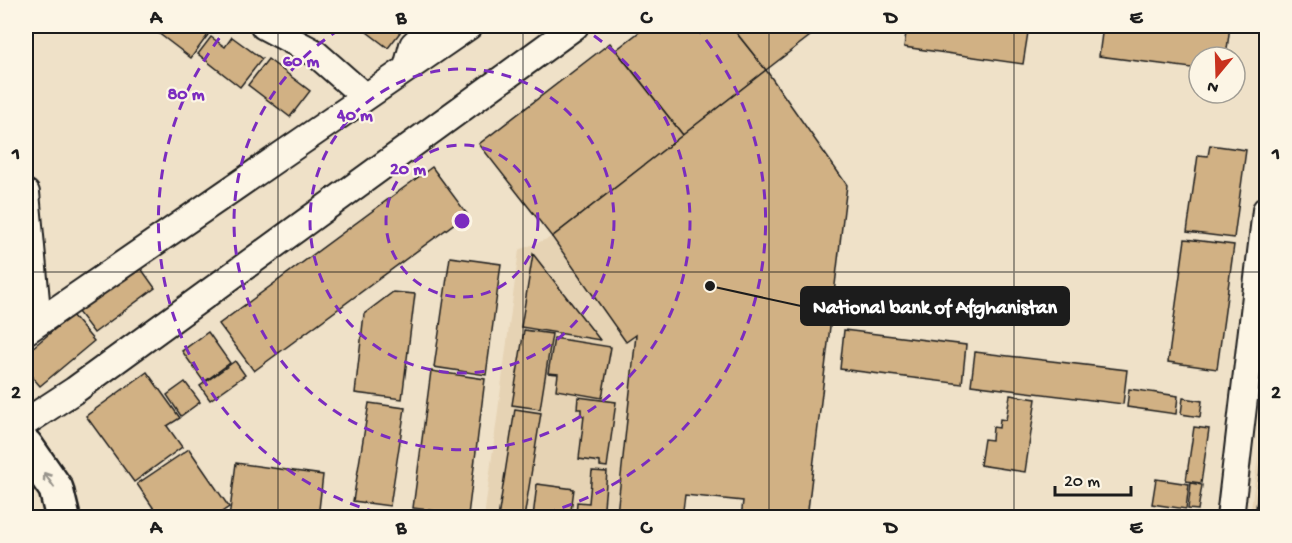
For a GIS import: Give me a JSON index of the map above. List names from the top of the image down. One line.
{"places":["National bank of Afghanistan"],"scale_bar":"20 m","north":"bottom","grid":{"columns":["A","B","C","D","E"],"rows":["1","2"]},"rings":["60 m","80 m","40 m","20 m"]}
